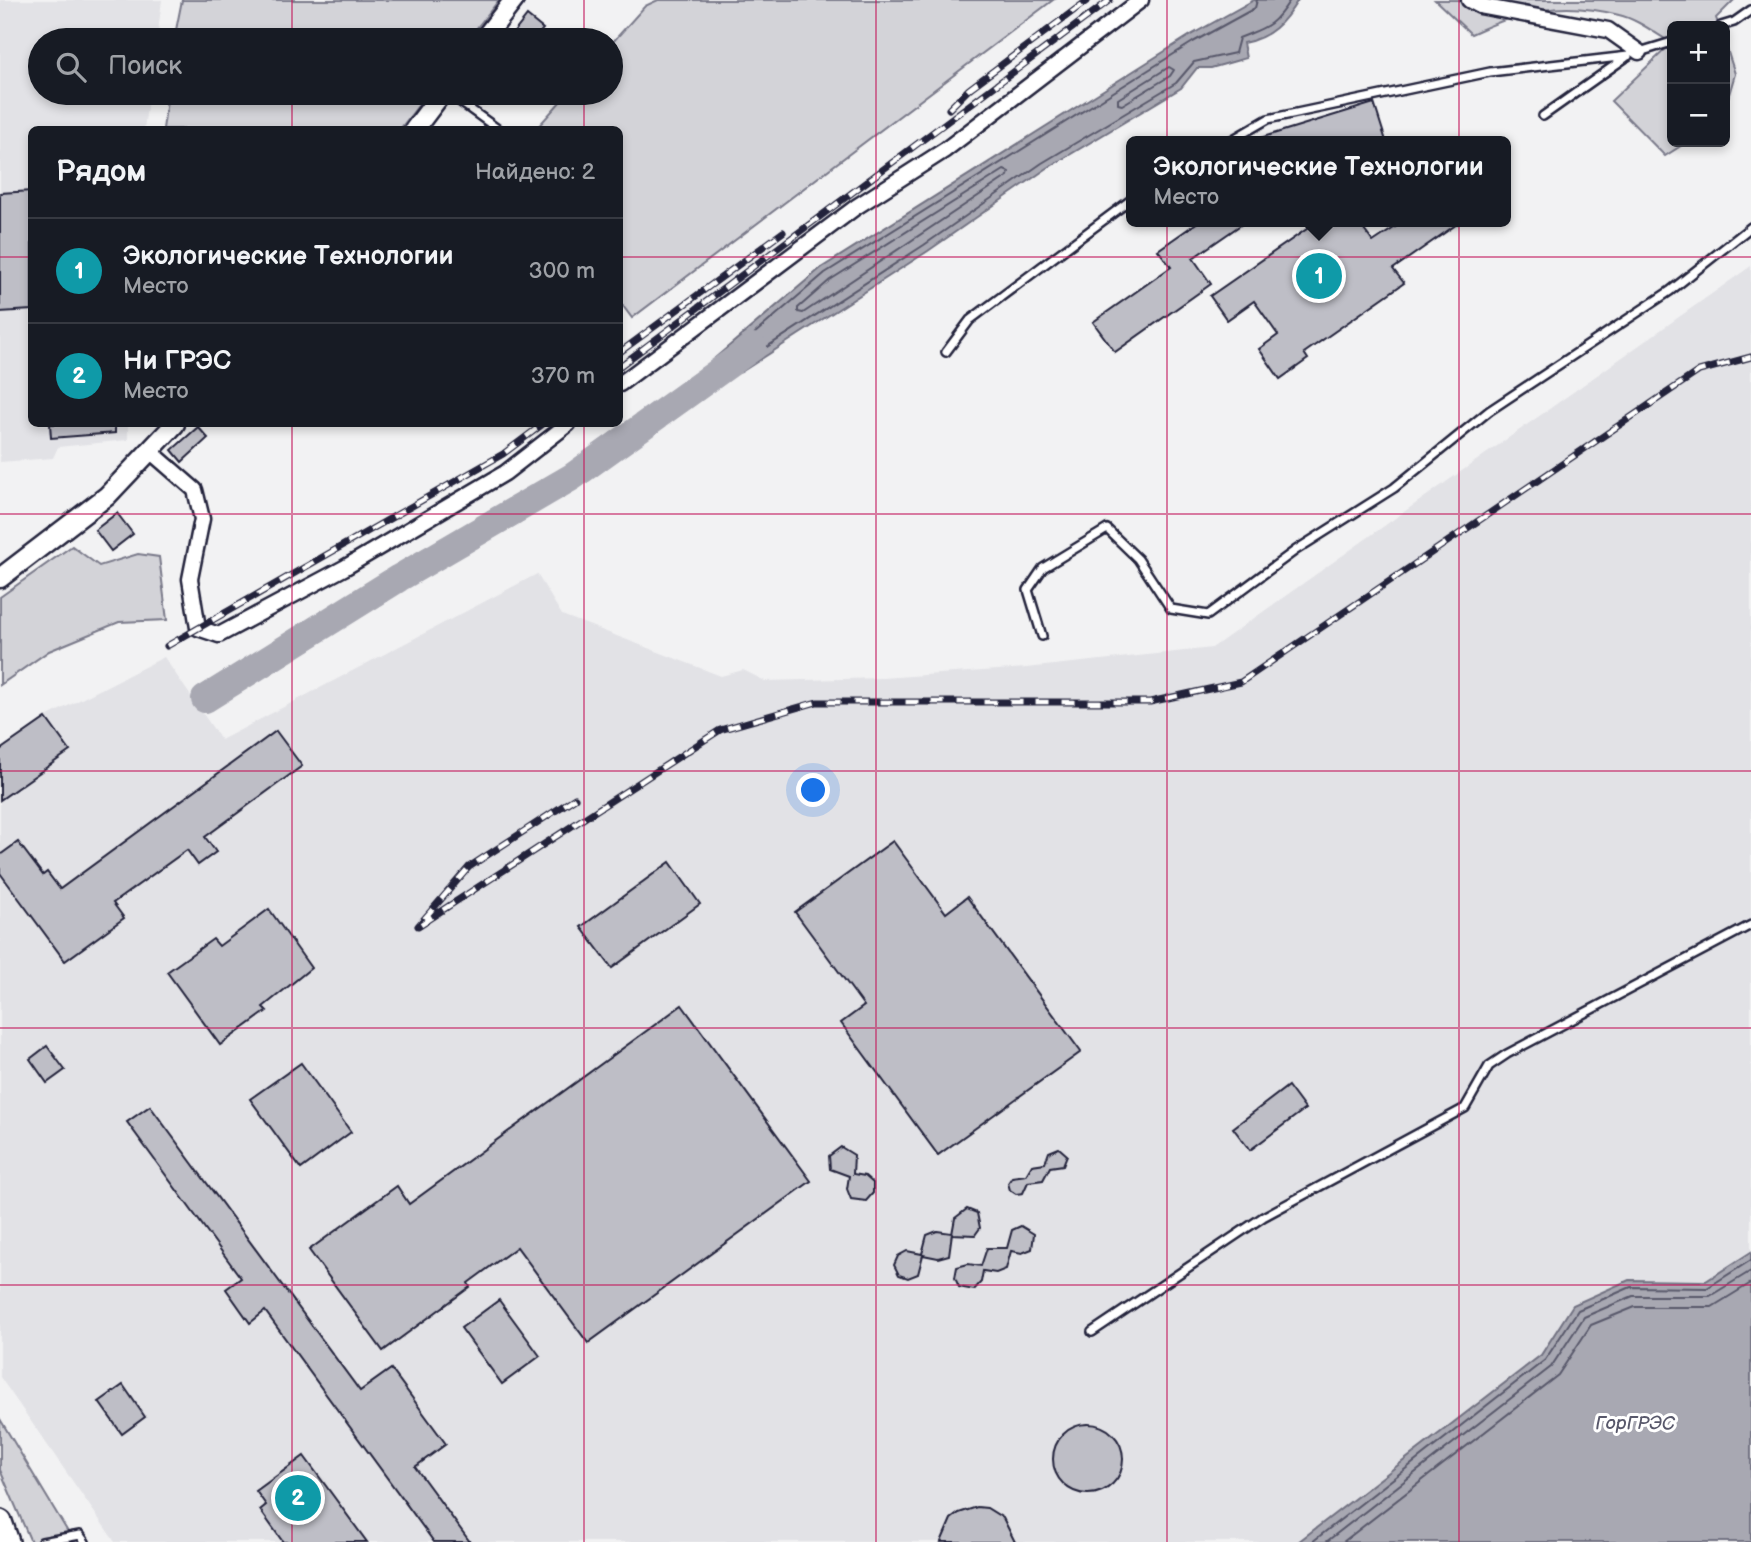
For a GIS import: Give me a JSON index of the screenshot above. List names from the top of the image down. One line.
{"water":["ГорГРЭС"],"page":{"map_buttons":["+","−"],"search":"Поиск","heading":["Рядом","Найдено: 2"],"popup":["Экологические Технологии","Место"],"list":[{"mark":"1","name":"Экологические Технологии","note":"Место","value":"300 m"},{"mark":"2","name":"Ни ГРЭС","note":"Место","value":"370 m"}],"pins":["1","2"]}}
